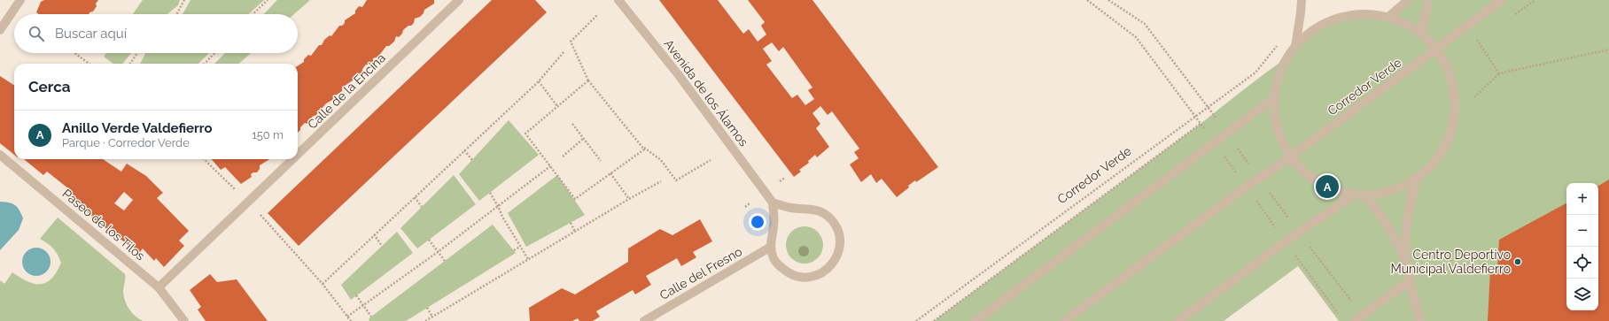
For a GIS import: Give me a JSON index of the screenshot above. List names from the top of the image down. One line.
{"streets":{"street":["Corredor Verde","Calle de la Encina","Avenida de los Álamos","Paseo de los Tilos","Calle del Fresno"]},"crossings":[["Calle de la Encina","Paseo de los Tilos"],["Avenida de los Álamos","Calle del Fresno"]],"places":["Centro Deportivo Municipal Valdefierro"],"page":{"search":"Buscar aquí","heading":"Cerca","list":[{"mark":"A","name":"Anillo Verde Valdefierro","note":"Parque · Corredor Verde","value":"150 m"}],"pins":"A","map_buttons":["+","−"]}}
